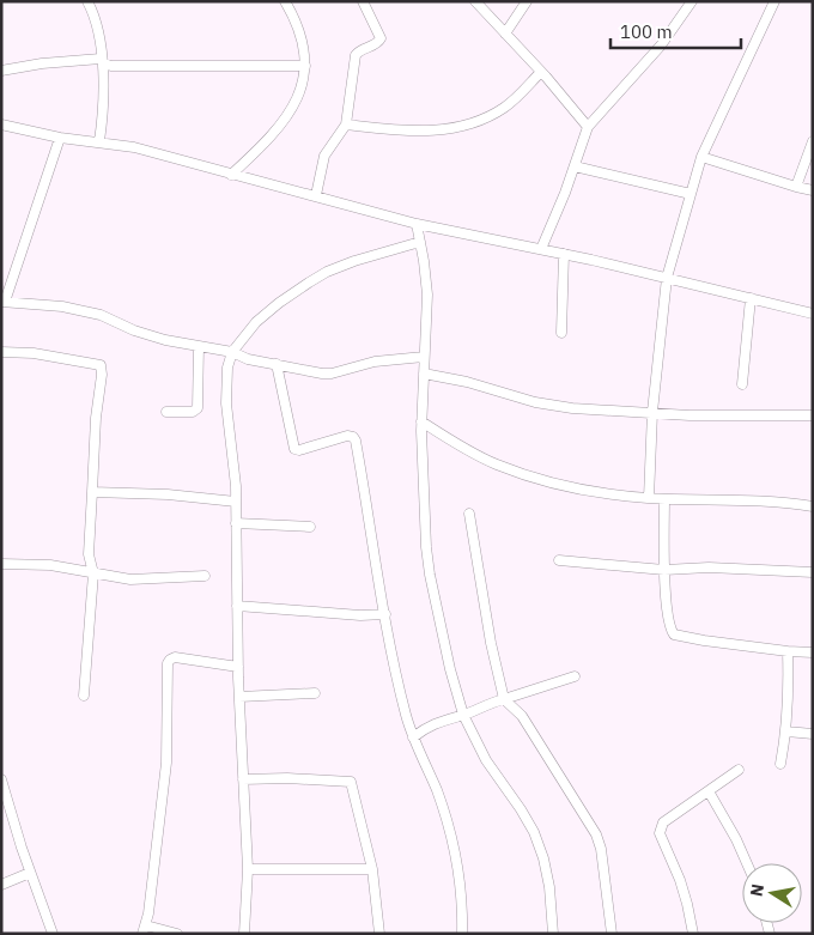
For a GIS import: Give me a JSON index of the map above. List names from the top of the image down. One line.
{"scale_bar":"100 m","north":"left"}
